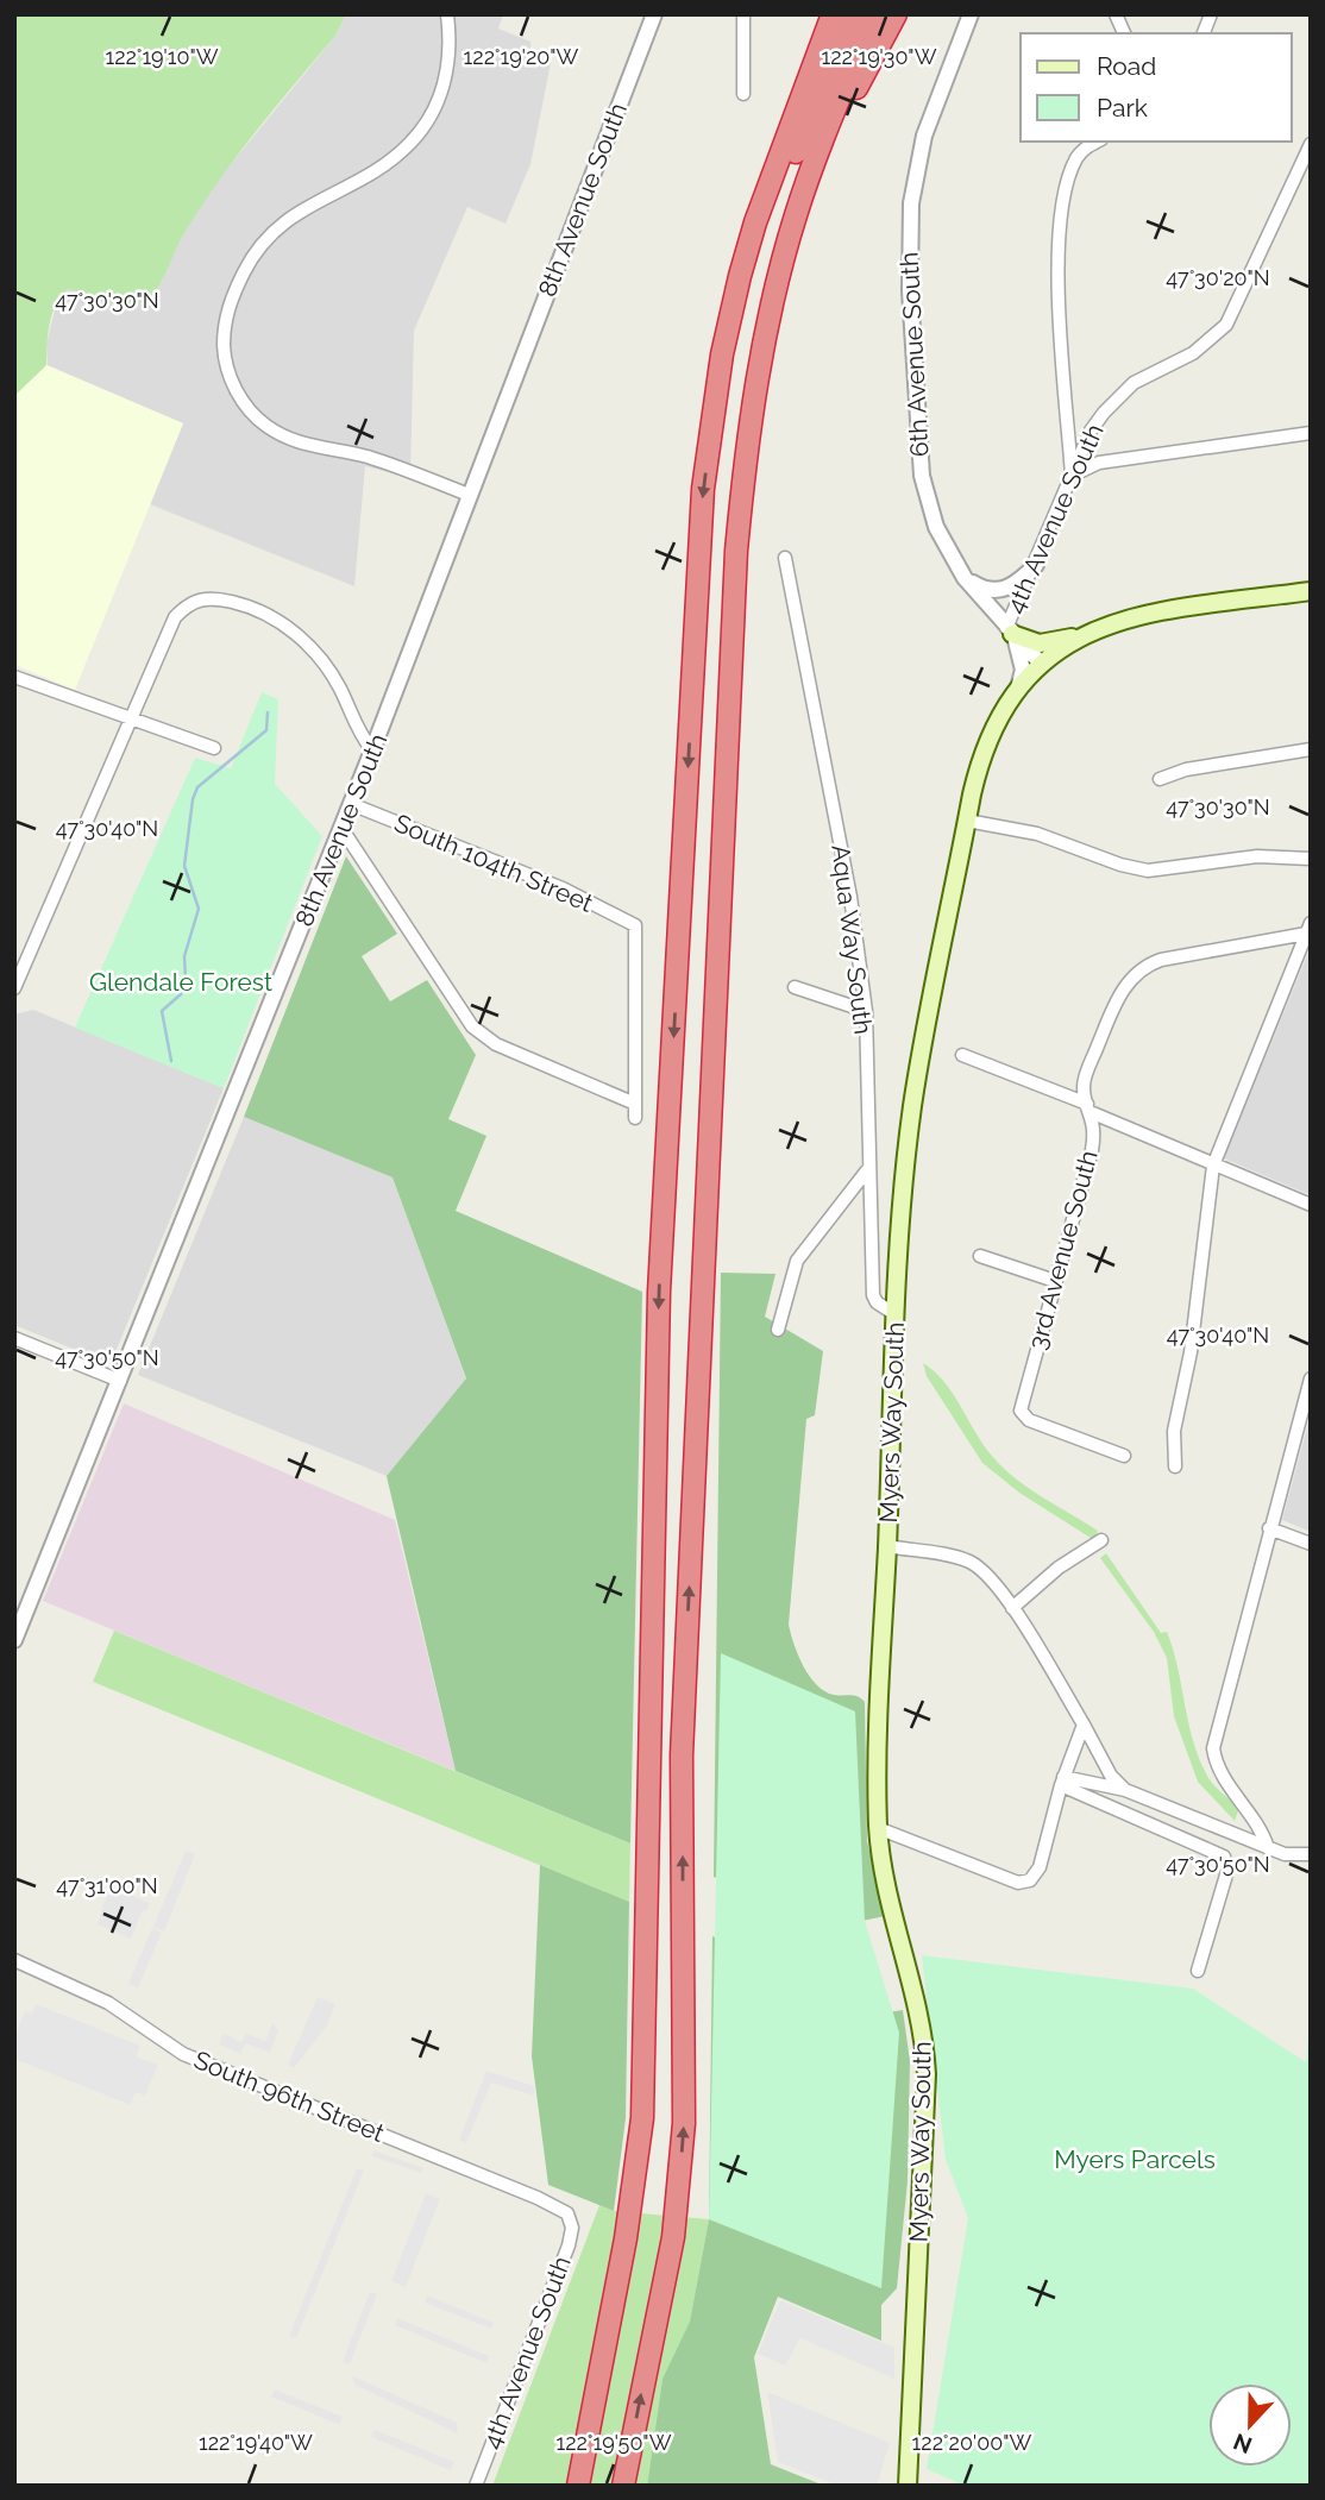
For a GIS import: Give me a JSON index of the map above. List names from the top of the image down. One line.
{"streets":{"main road":["Myers Way South"],"street":["8th Avenue South","6th Avenue South","4th Avenue South","South 104th Street","Aqua Way South","3rd Avenue South","South 96th Street"]},"crossings":[["8th Avenue South","South 104th Street"],["6th Avenue South","4th Avenue South"],["6th Avenue South","Myers Way South"],["4th Avenue South","South 96th Street"],["Aqua Way South","Myers Way South"]],"parks":["Glendale Forest","Myers Parcels"],"legend":["Road","Park"],"north":"bottom","coordinates":["122°19'10\"W","122°19'20\"W","122°19'30\"W","47°30'20\"N","47°30'30\"N","47°30'40\"N","47°30'50\"N","47°31'00\"N","122°19'40\"W","122°19'50\"W","122°20'00\"W"]}
